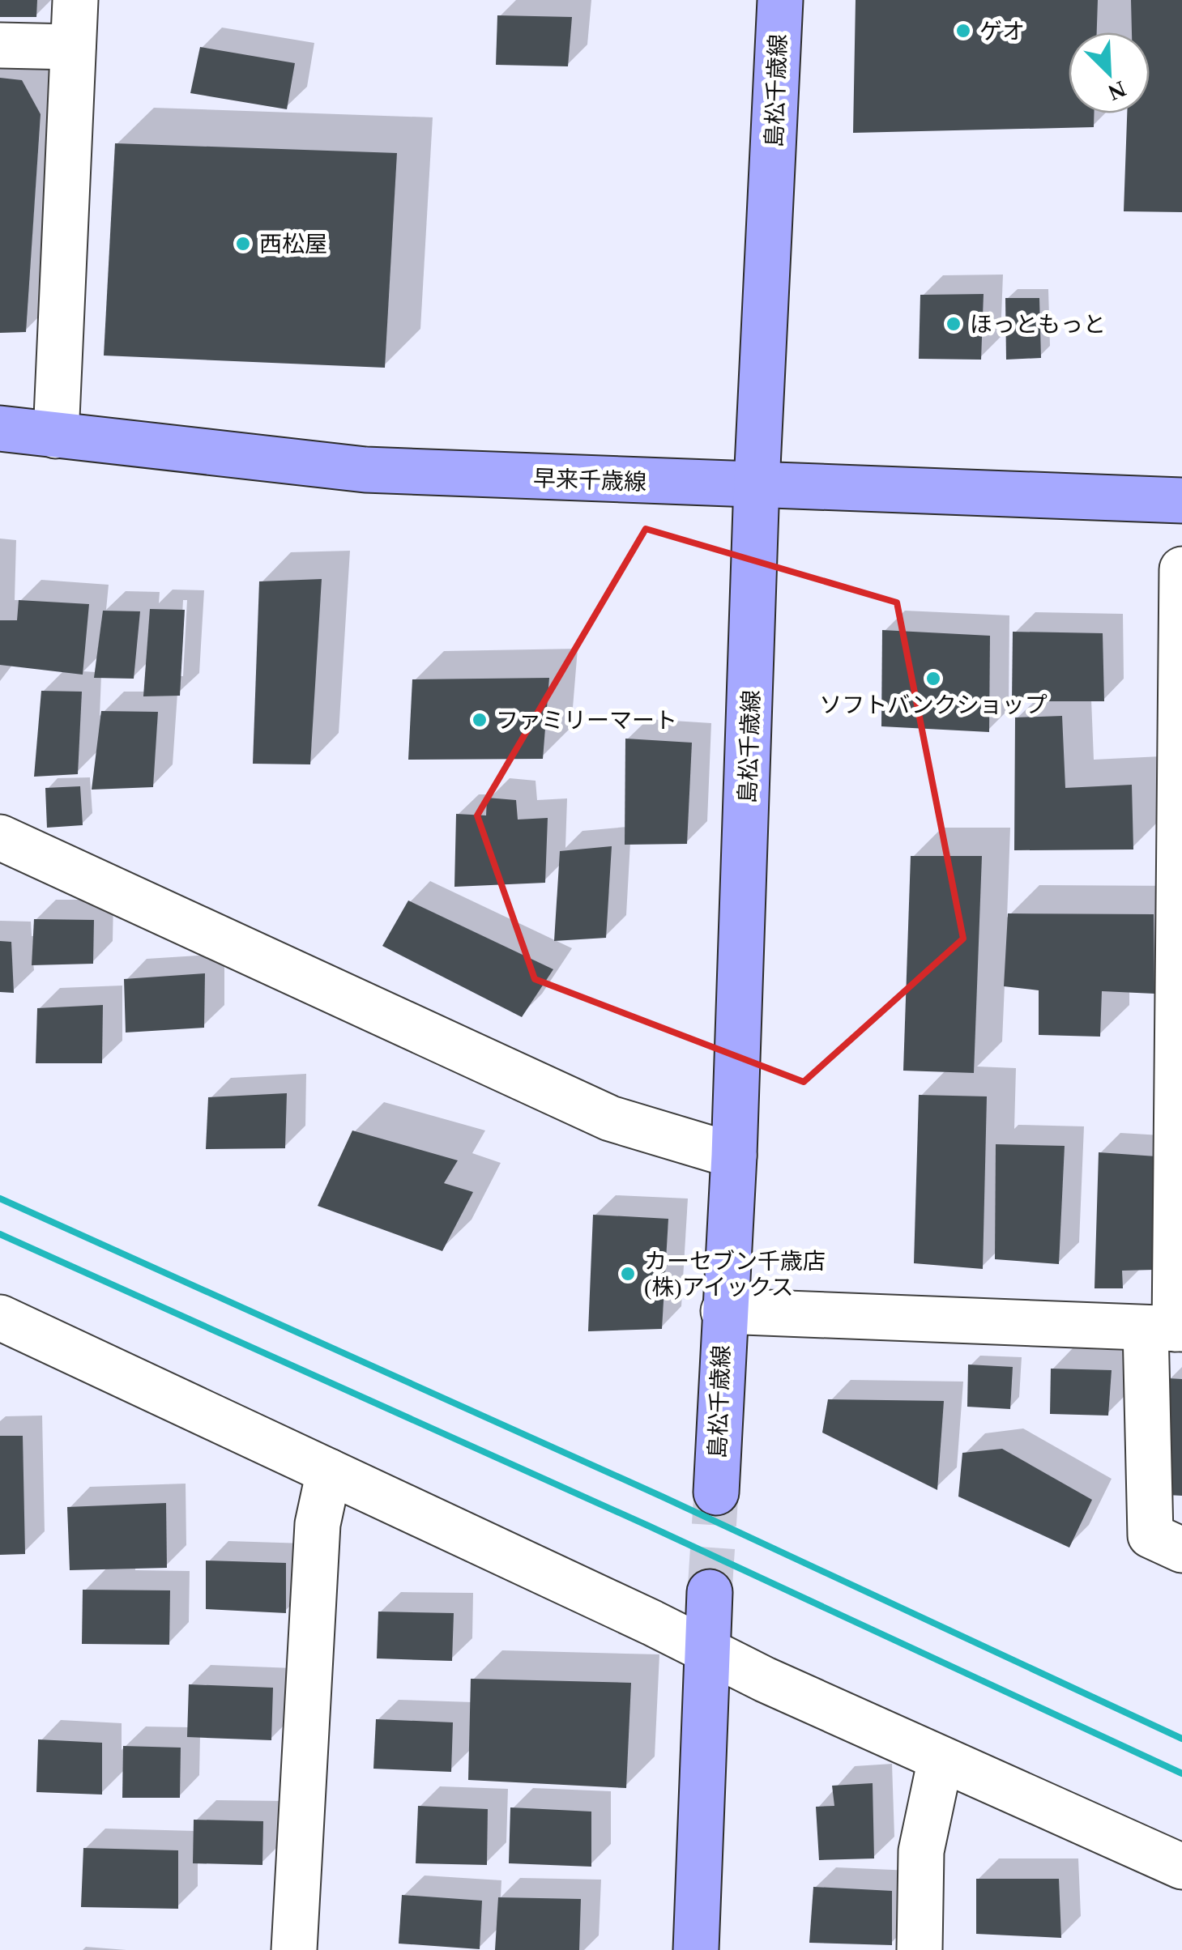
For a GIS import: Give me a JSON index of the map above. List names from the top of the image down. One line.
{"streets":{"main road":["島松千歳線","早来千歳線"]},"crossings":[["島松千歳線","早来千歳線"]],"places":["ゲオ","西松屋","ほっともっと","ソフトバンクショップ","ファミリーマート","カーセブン千歳店 (株)アイックス"],"north":"bottom right"}
